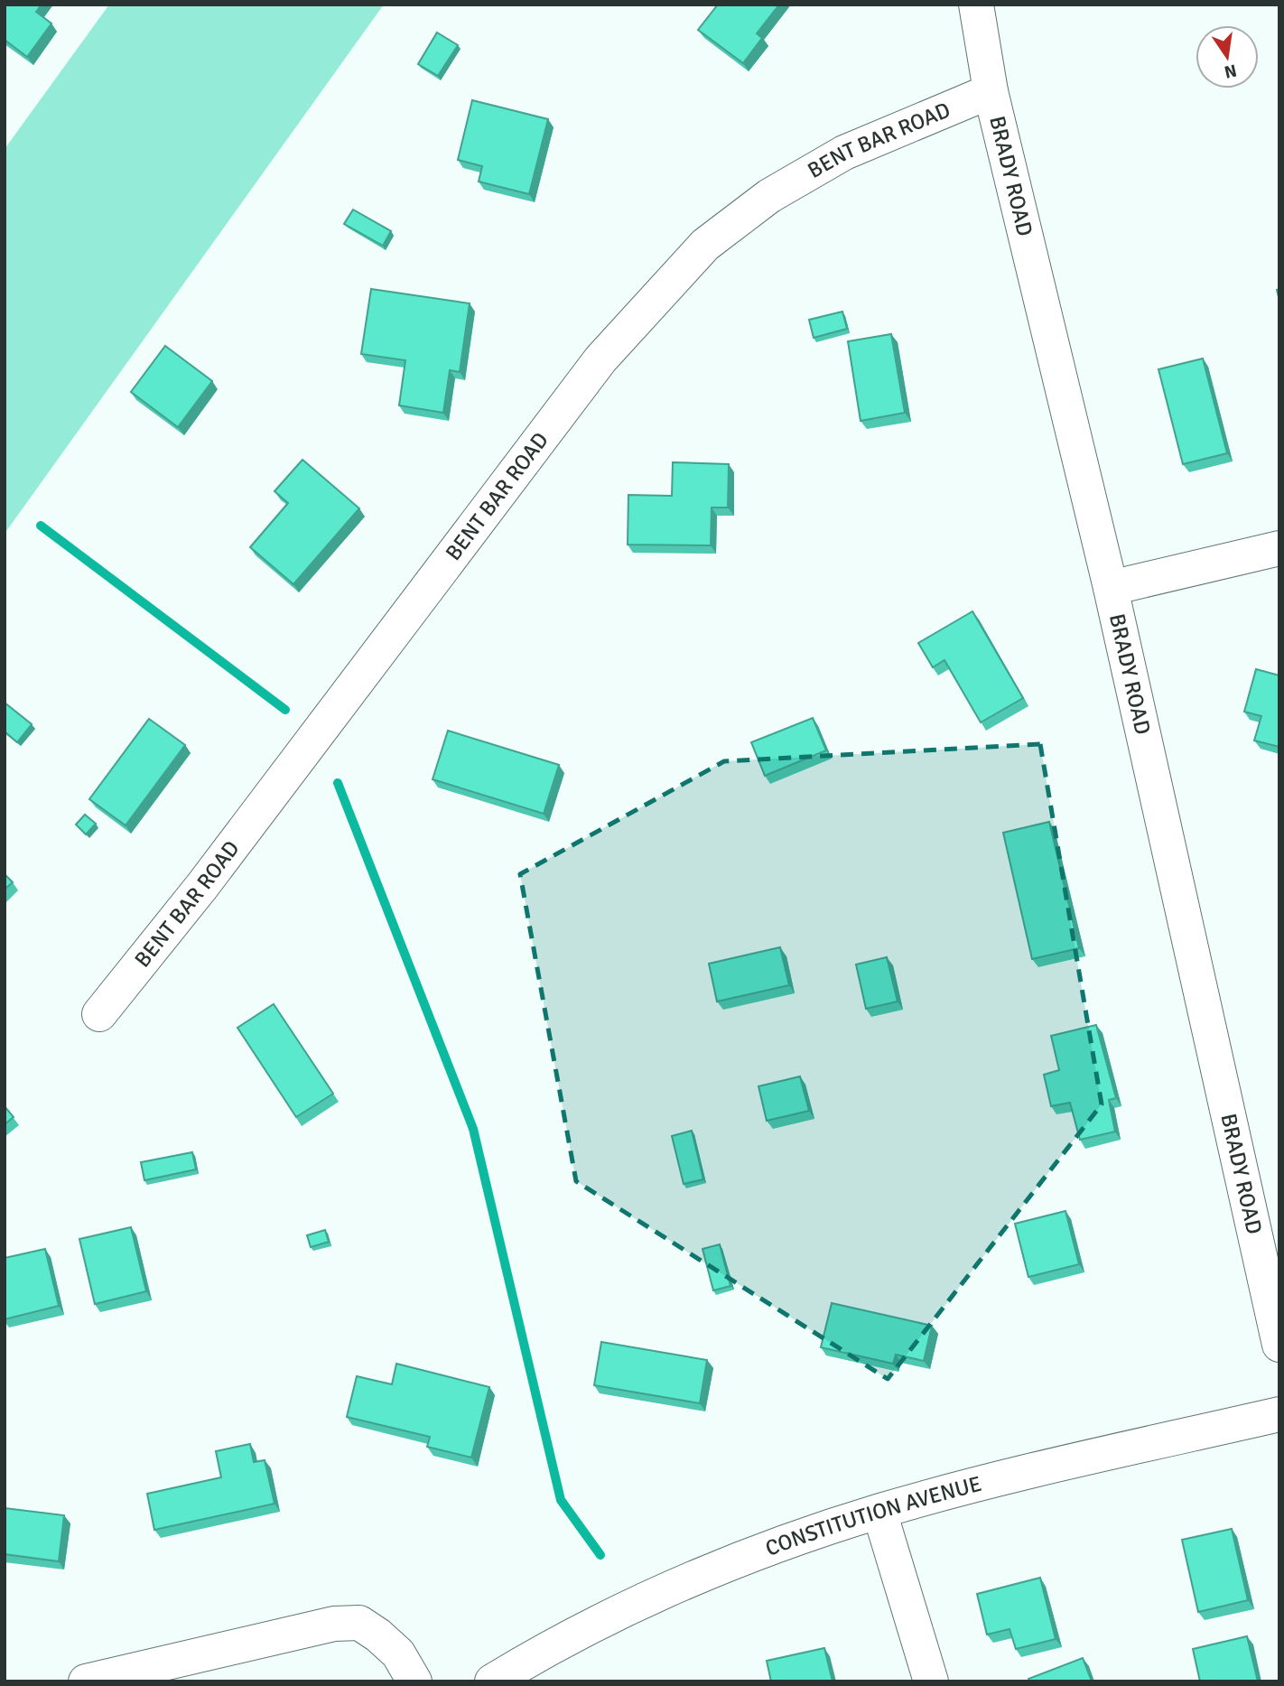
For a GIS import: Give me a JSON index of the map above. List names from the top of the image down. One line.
{"streets":{"street":["BENT BAR ROAD","BRADY ROAD","CONSTITUTION AVENUE"]},"crossings":[["BENT BAR ROAD","BRADY ROAD"]],"north":"bottom"}
